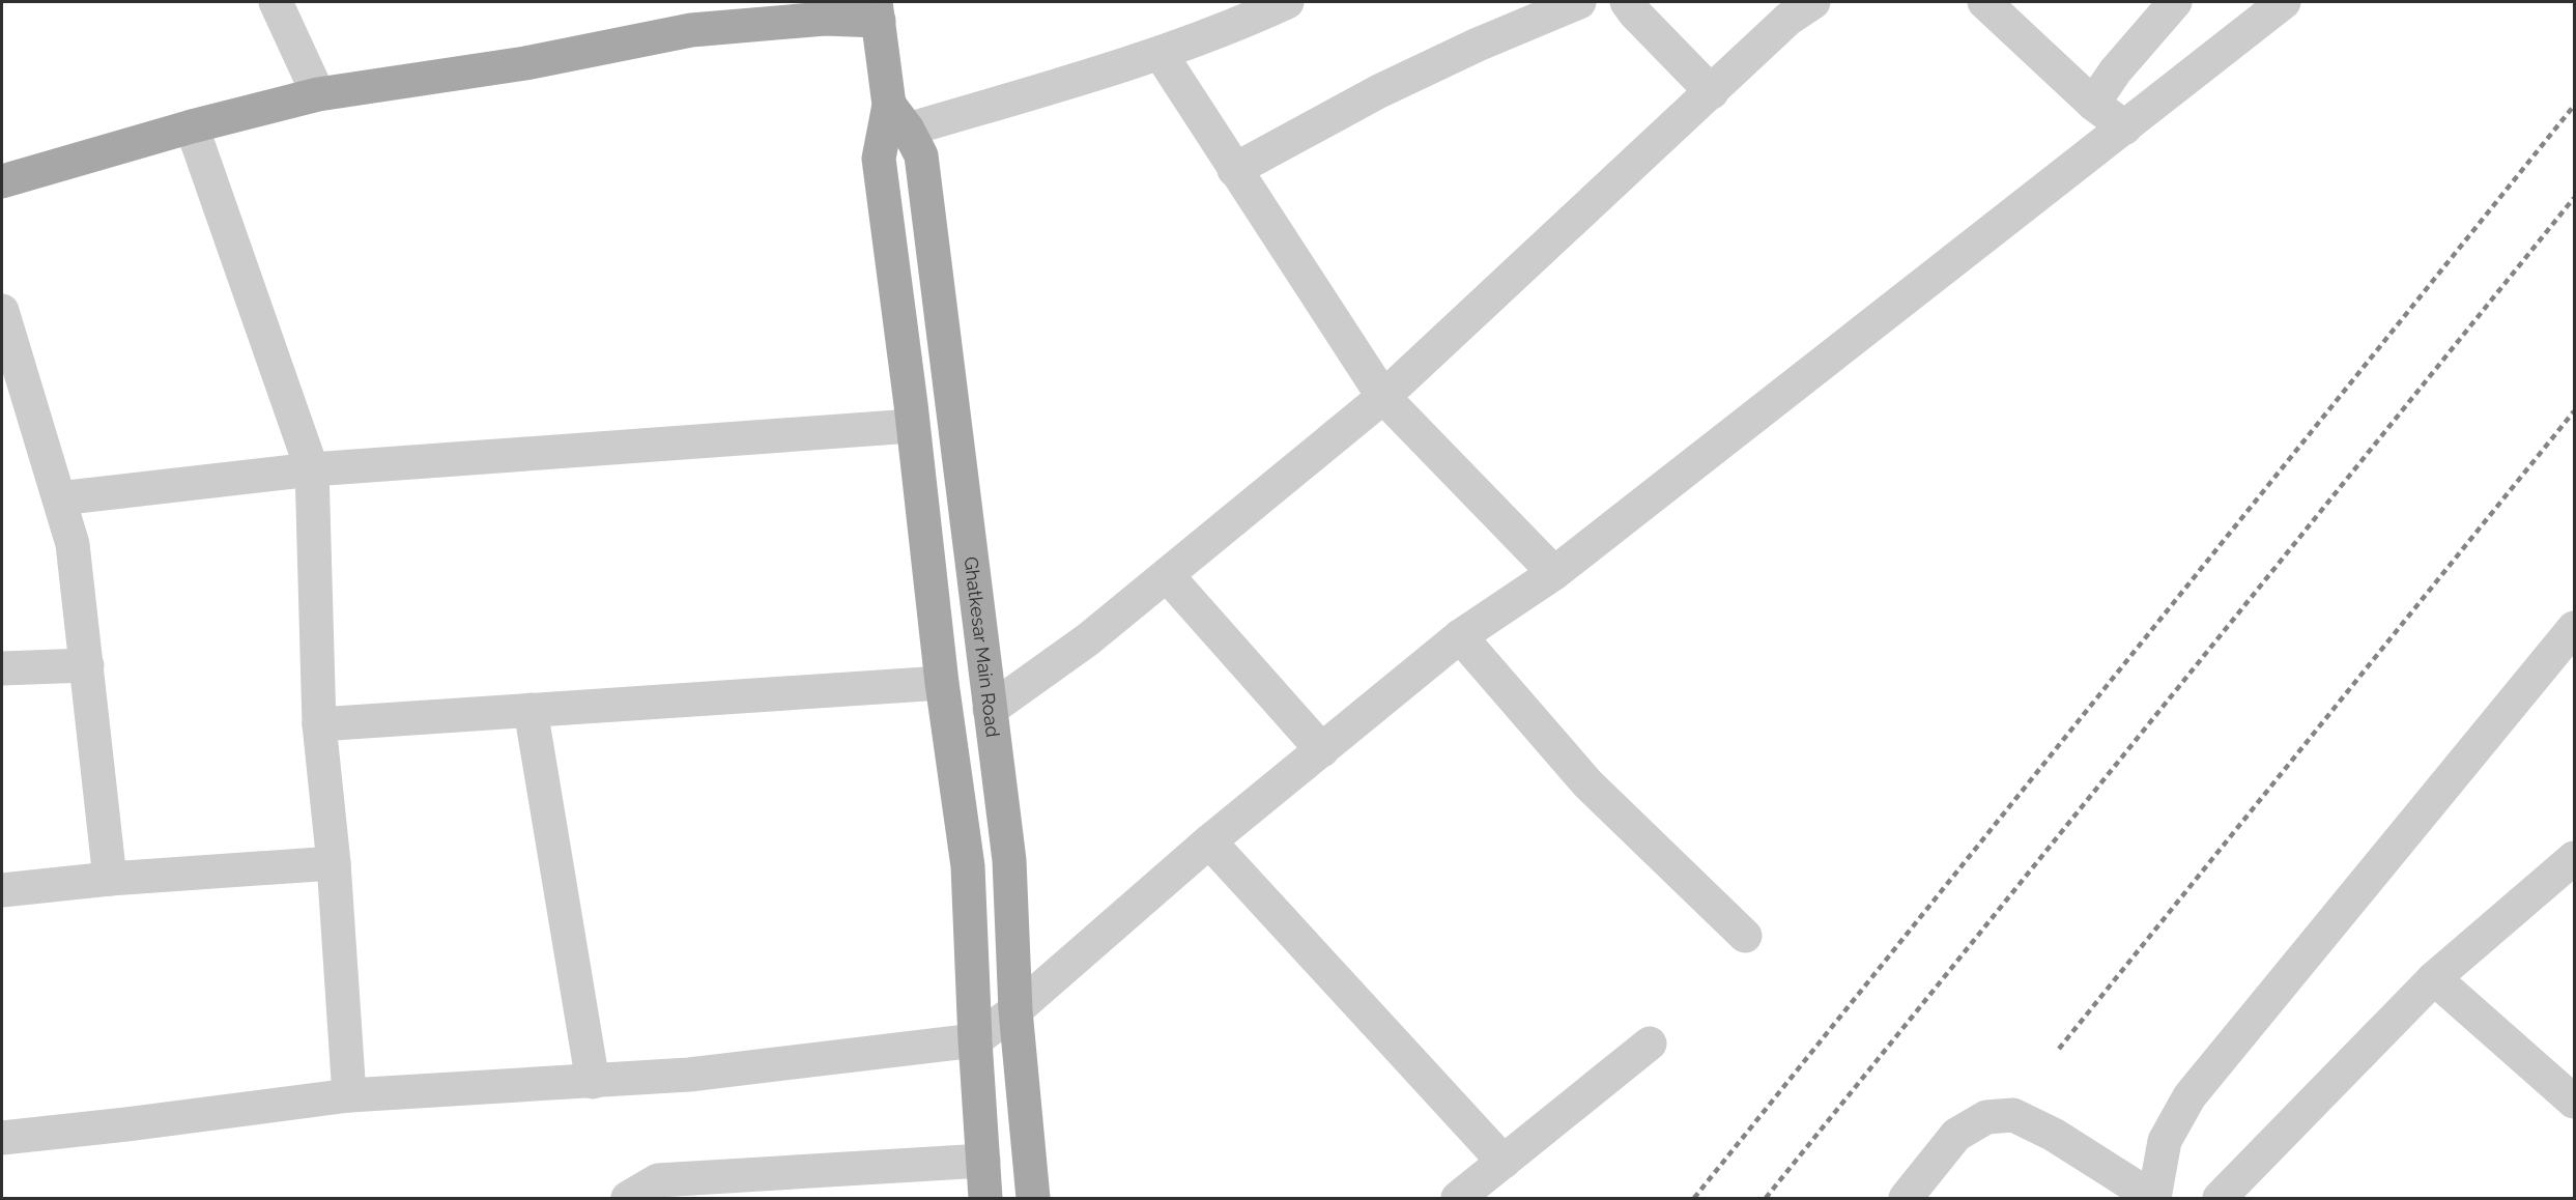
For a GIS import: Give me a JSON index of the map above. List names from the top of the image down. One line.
{"streets":{"main road":["Ghatkesar Main Road"]}}
